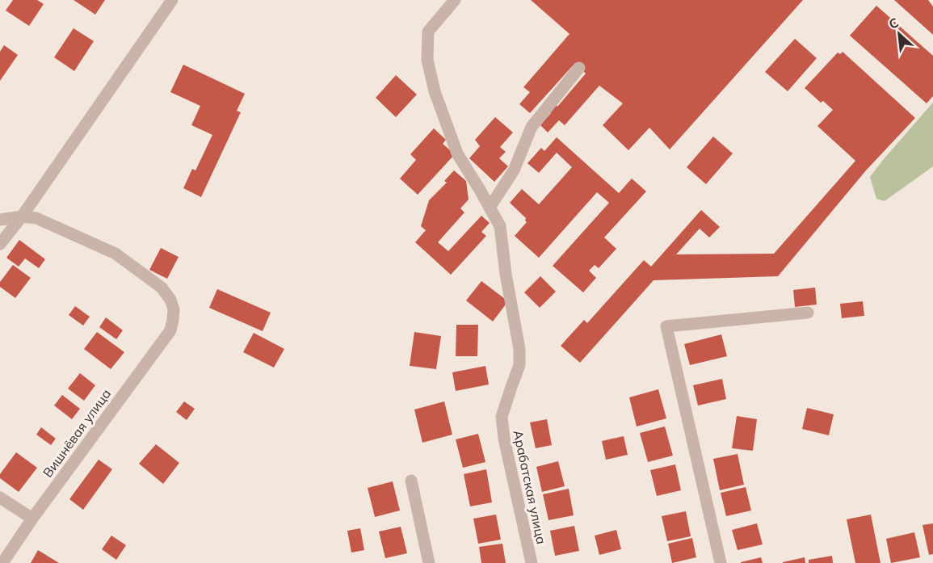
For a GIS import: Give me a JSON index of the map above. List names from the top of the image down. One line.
{"streets":{"street":["Вишнёвая улица","Арабатская улица"]},"north":"top left"}
